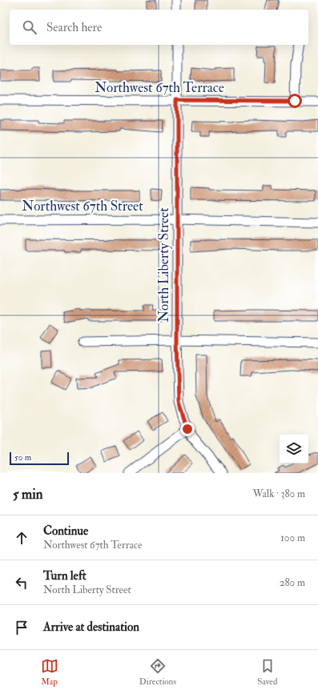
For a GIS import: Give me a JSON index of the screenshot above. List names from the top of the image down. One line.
{"streets":{"street":["Northwest 67th Terrace","Northwest 67th Street","North Liberty Street"]},"crossings":[["Northwest 67th Terrace","North Liberty Street"],["Northwest 67th Street","North Liberty Street"]],"scale_bar":"50 m","page":{"search":"Search here","scale":"50 m","heading":["5 min","Walk · 380 m"],"list":[["Continue","Northwest 67th Terrace","100 m"],["Turn left","North Liberty Street","280 m"],"Arrive at destination"],"nav":["Map","Directions","Saved"]}}
